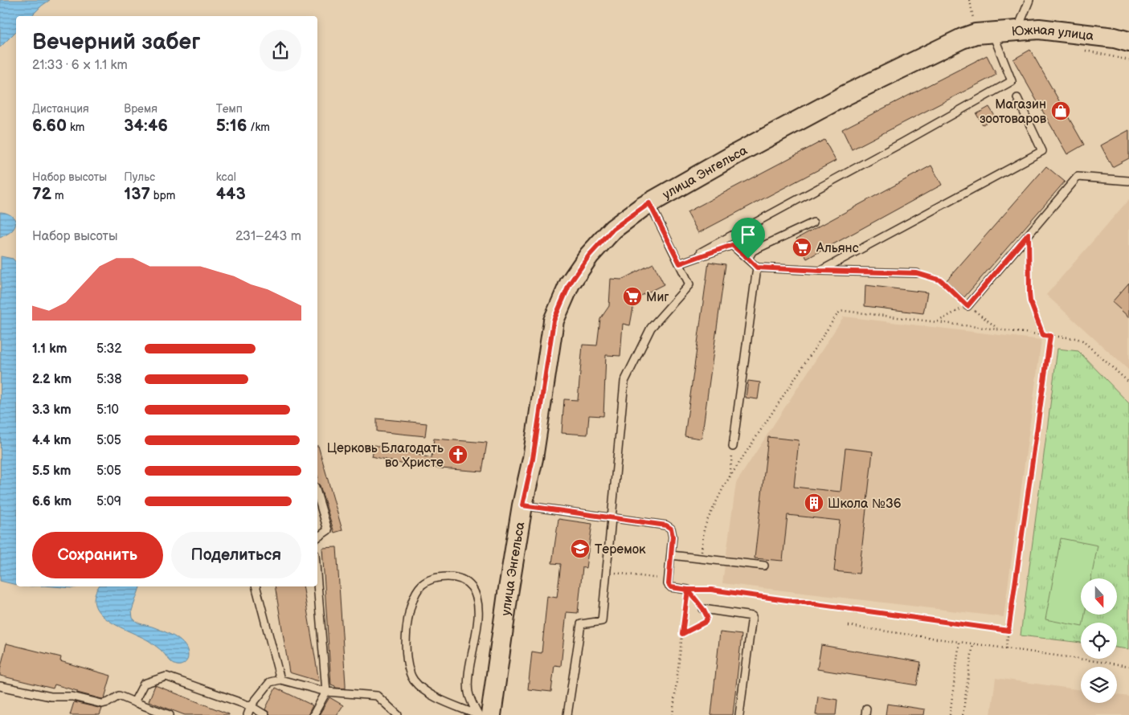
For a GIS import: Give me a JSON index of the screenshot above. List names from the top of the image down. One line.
{"streets":{"street":["Южная улица","улица Энгельса"]},"crossings":[["Южная улица","улица Энгельса"]],"places":{"shop":["Магазин зоотоваров"],"supermarket":["Альянс","Миг"],"church":["Церковь Благодать во Христе"],"building":["Школа №36"],"school or university":["Теремок"]},"north":"bottom","page":{"heading":["Вечерний забег","21:33 · 6 × 1.1 km"],"stats":[["Дистанция","6.60 km"],["Время","34:46"],["Темп","5:16 /km"],["Набор высоты","72 m"],["Пульс","137 bpm"],["kcal","443"]],"chart":["Набор высоты","231–243 m"],"list":[{"name":"1.1 km","note":"5:32"},{"name":"2.2 km","note":"5:38"},{"name":"3.3 km","note":"5:10"},{"name":"4.4 km","note":"5:05"},{"name":"5.5 km","note":"5:05"},{"name":"6.6 km","note":"5:09"}],"buttons":["Сохранить","Поделиться"]}}
